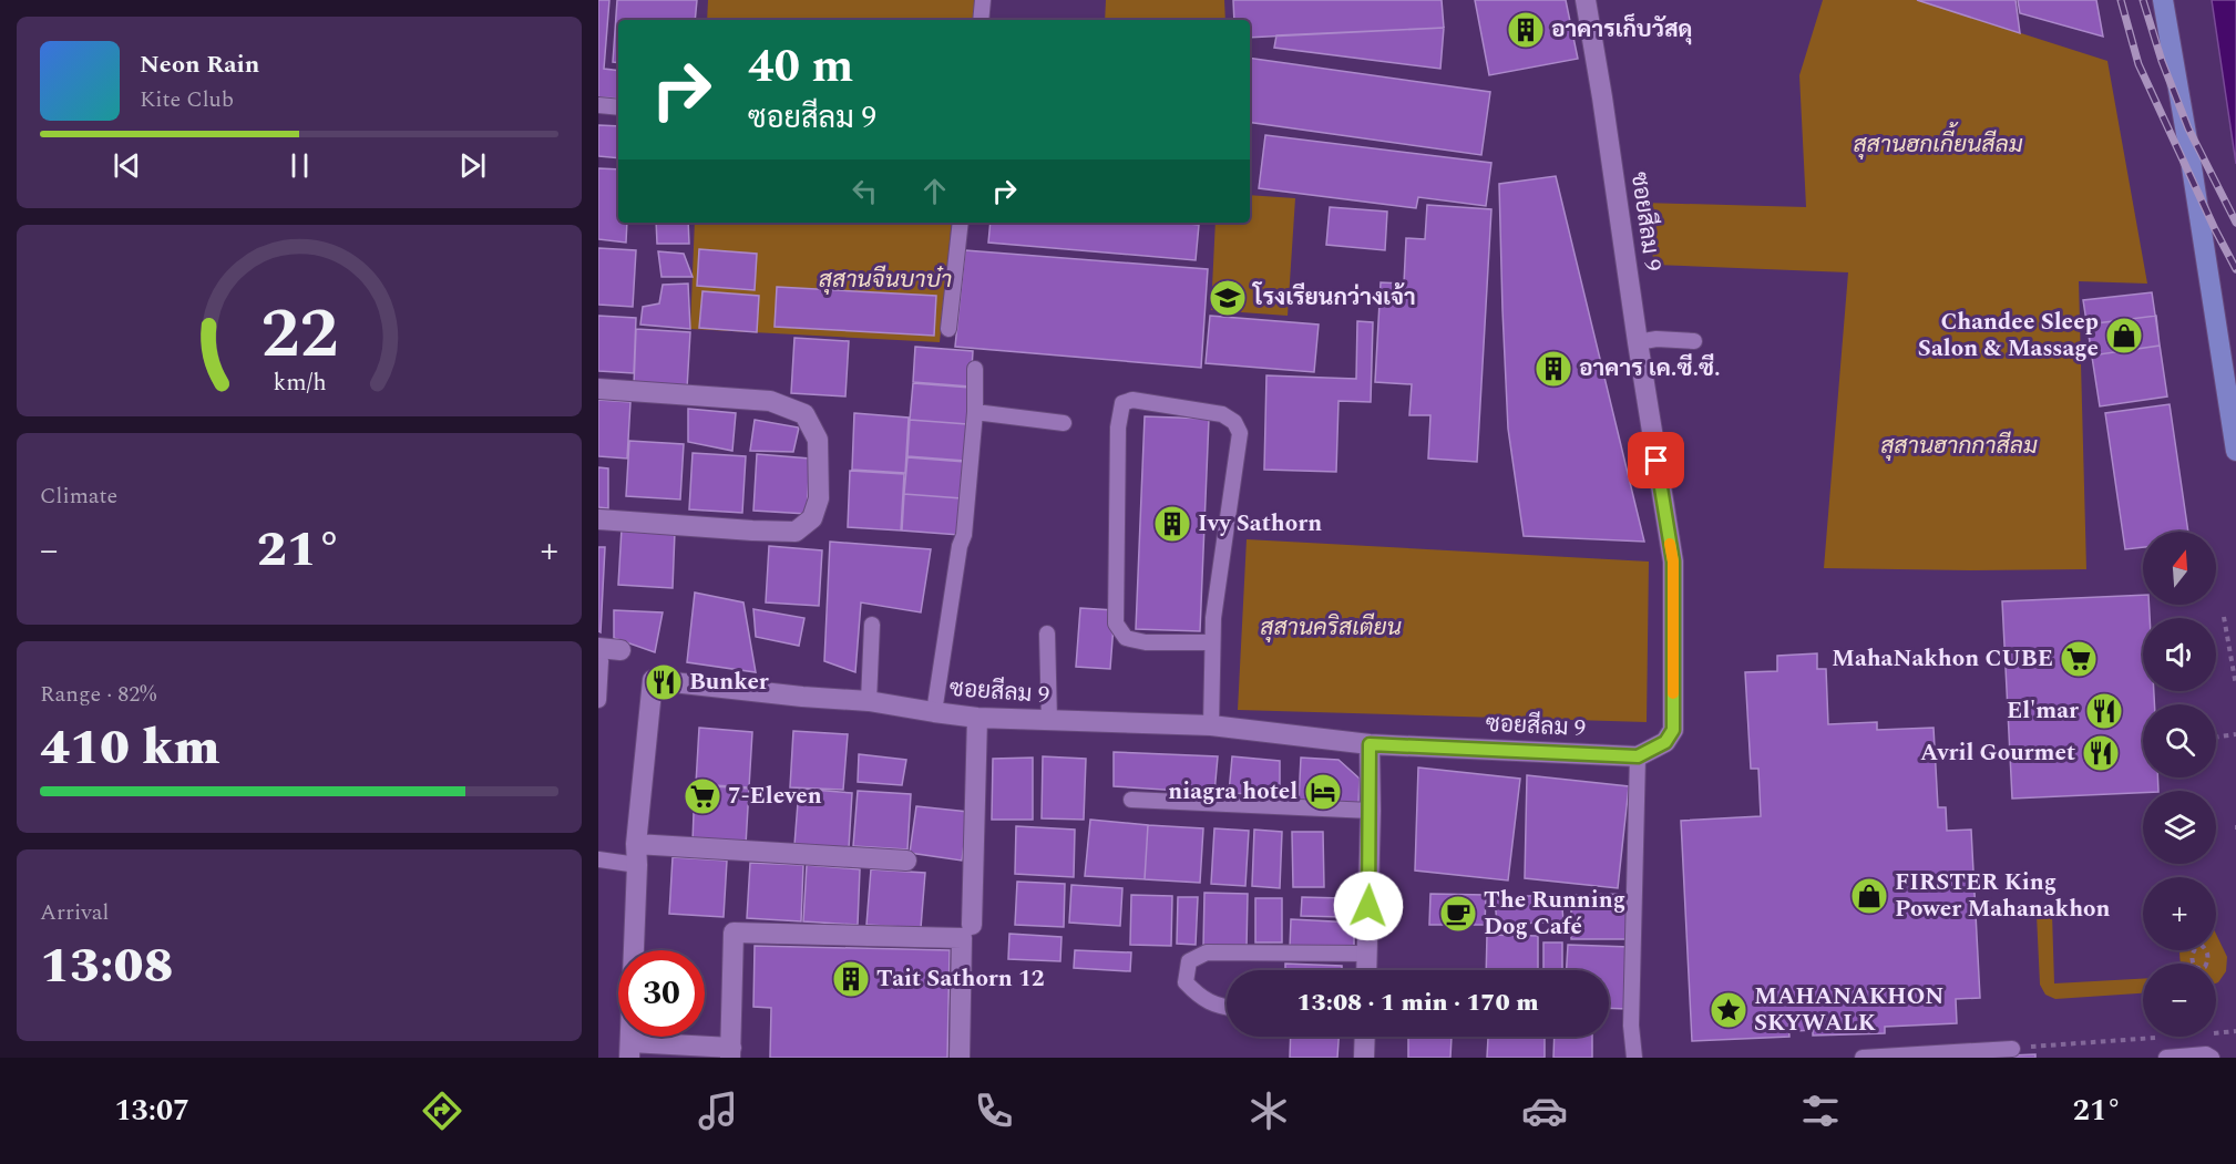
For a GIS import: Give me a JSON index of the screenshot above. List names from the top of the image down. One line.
{"streets":{"street":["ซอยสีลม 9"]},"parks":["สุสานฮกเกี้ยนสีลม","สุสานจีนบาบ๋า","สุสานฮากกาสีลม","สุสานคริสเตียน"],"places":{"building":["อาคารเก็บวัสดุ","อาคาร เค.ซี.ซี.","Ivy Sathorn","Tait Sathorn 12"],"school or university":["โรงเรียนกว่างเจ้า"],"shop":["Chandee Sleep Salon & Massage","FIRSTER King Power Mahanakhon"],"supermarket":["MahaNakhon CUBE","7-Eleven"],"restaurant":["Bunker","El'mar","Avril Gourmet"],"hotel":["niagra hotel"],"cafe":["The Running Dog Café"],"place":["MAHANAKHON SKYWALK"]},"north":"top","page":{"turn":["40 m","ซอยสีลม 9"],"song":["Neon Rain","Kite Club"],"tile":["Climate",["Range · 82%","410 km"],["Arrival","13:08"]],"heat":["−","21°","+"],"map_buttons":["+","−"],"limit":"30","trip":"13:08 · 1 min · 170 m","tabs":["13:07","21°"],"gauge":["22","km/h"]}}
